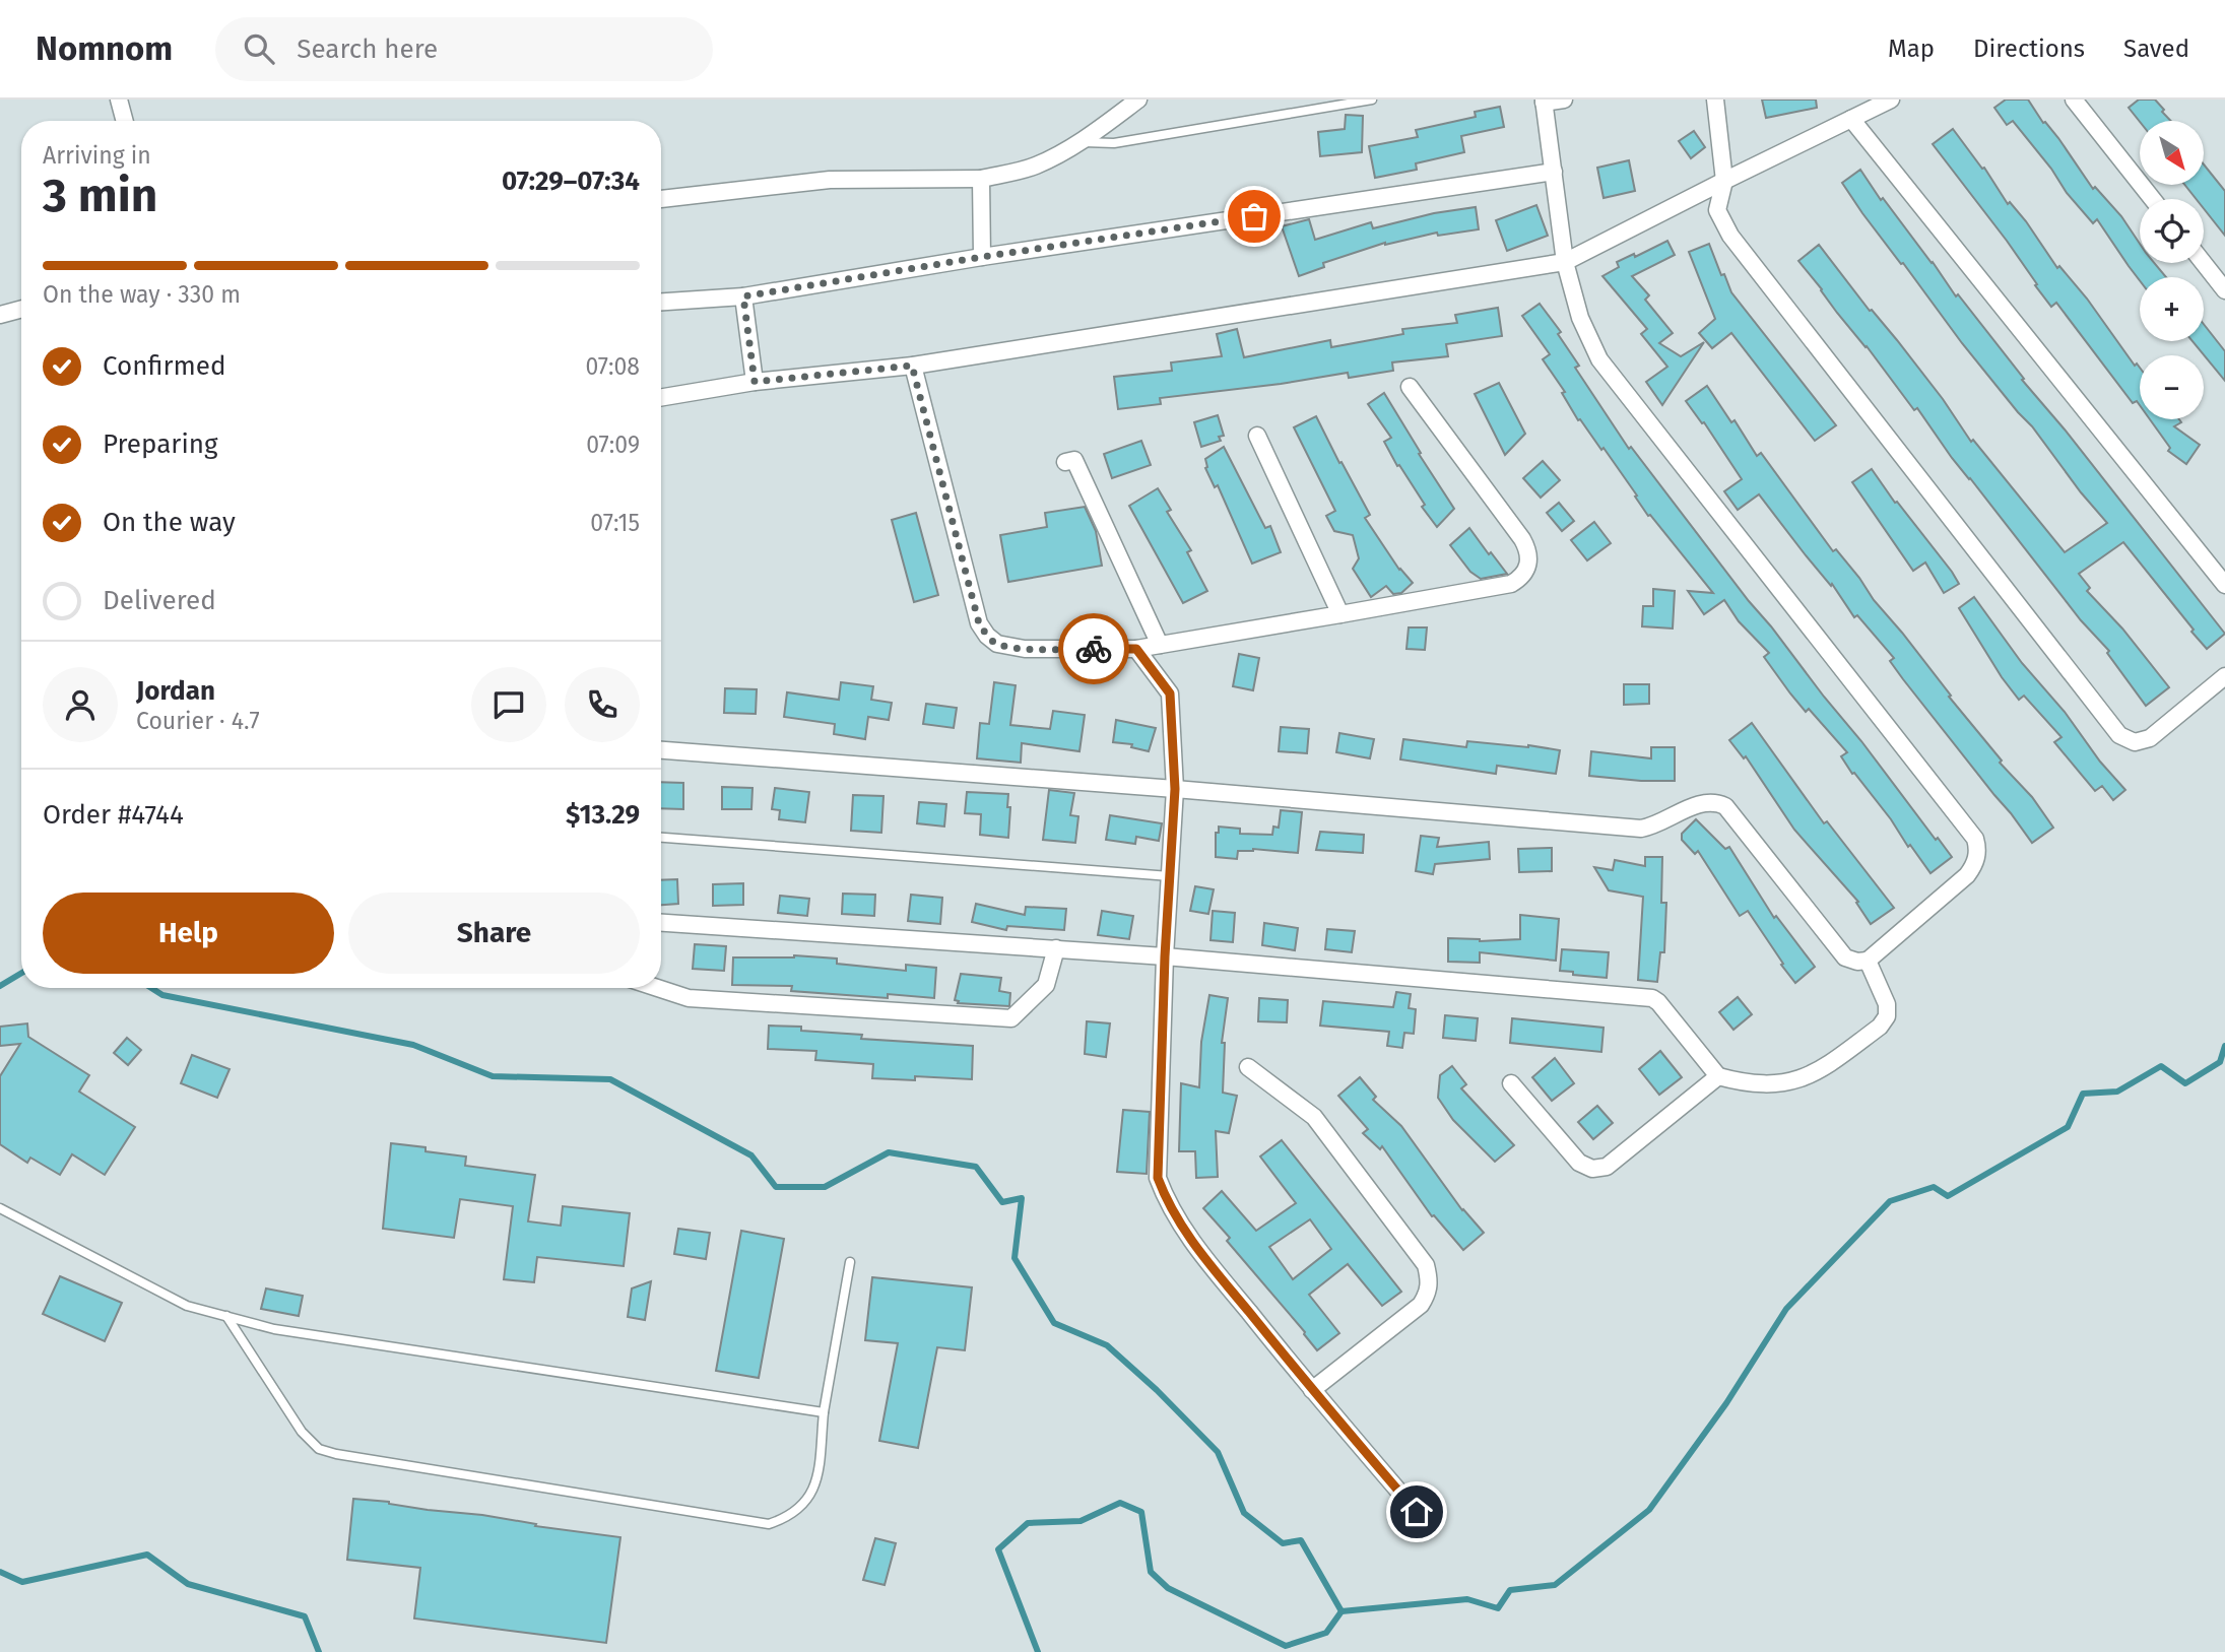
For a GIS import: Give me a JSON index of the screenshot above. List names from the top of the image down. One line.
{"north":"bottom right","page":{"header":"Nomnom","search":"Search here","nav":["Map","Directions","Saved"],"map_buttons":["+","−"],"heading":["3 min","Arriving in","07:29–07:34"],"panel":["Jordan","Courier · 4.7","Order #4744","$13.29"],"bar":"On the way · 330 m","list":[["Confirmed","07:08"],["Preparing","07:09"],["On the way","07:15"],"Delivered"],"buttons":["Help","Share"]}}
